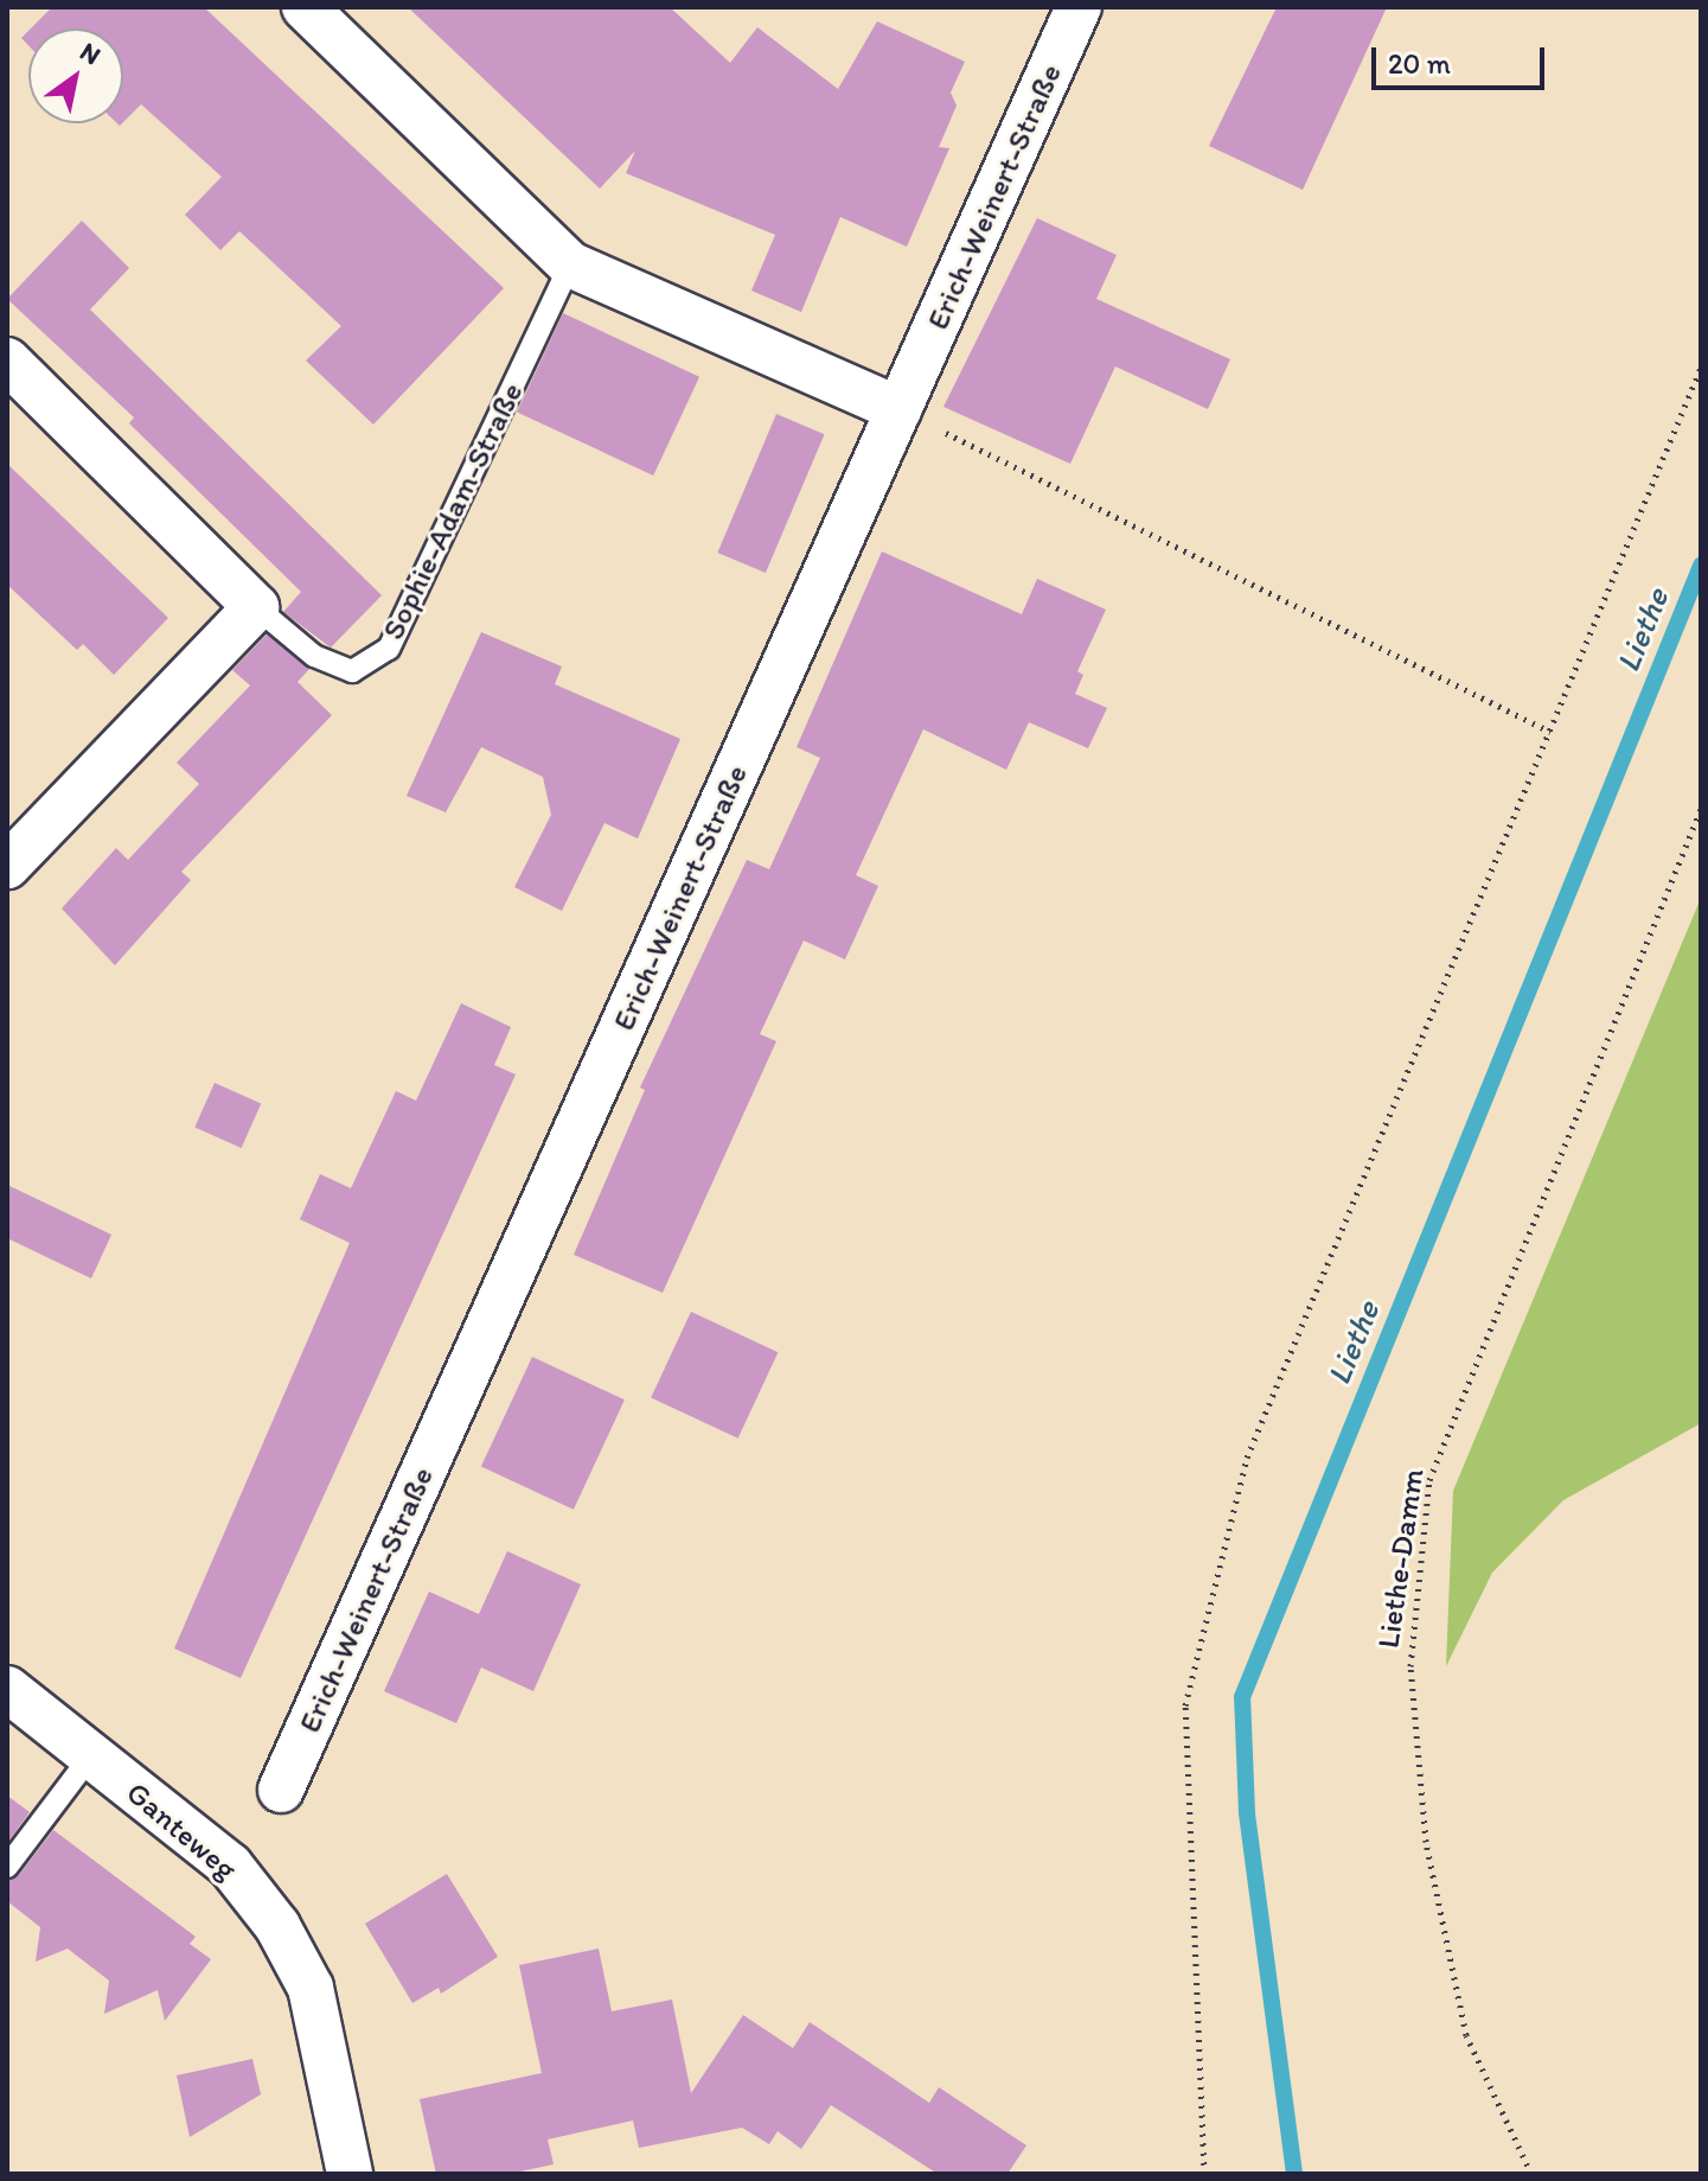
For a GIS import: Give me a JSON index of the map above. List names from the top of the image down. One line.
{"streets":{"street":["Erich-Weinert-Straße","Ganteweg"],"lane":["Sophie-Adam-Straße"],"path":["Liethe-Damm"]},"water":["Liethe"],"scale_bar":"20 m","north":"top right"}
